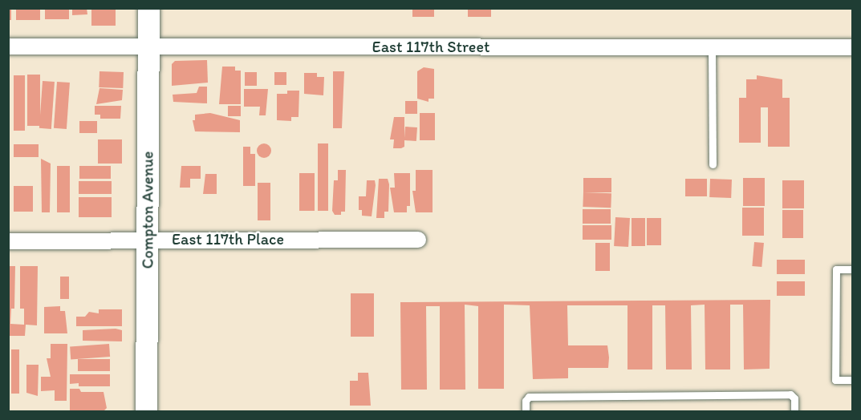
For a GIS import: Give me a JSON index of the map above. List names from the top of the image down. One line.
{"streets":{"main road":["Compton Avenue"],"street":["East 117th Street","East 117th Place"]},"crossings":[["East 117th Street","Compton Avenue"],["Compton Avenue","East 117th Place"]]}
